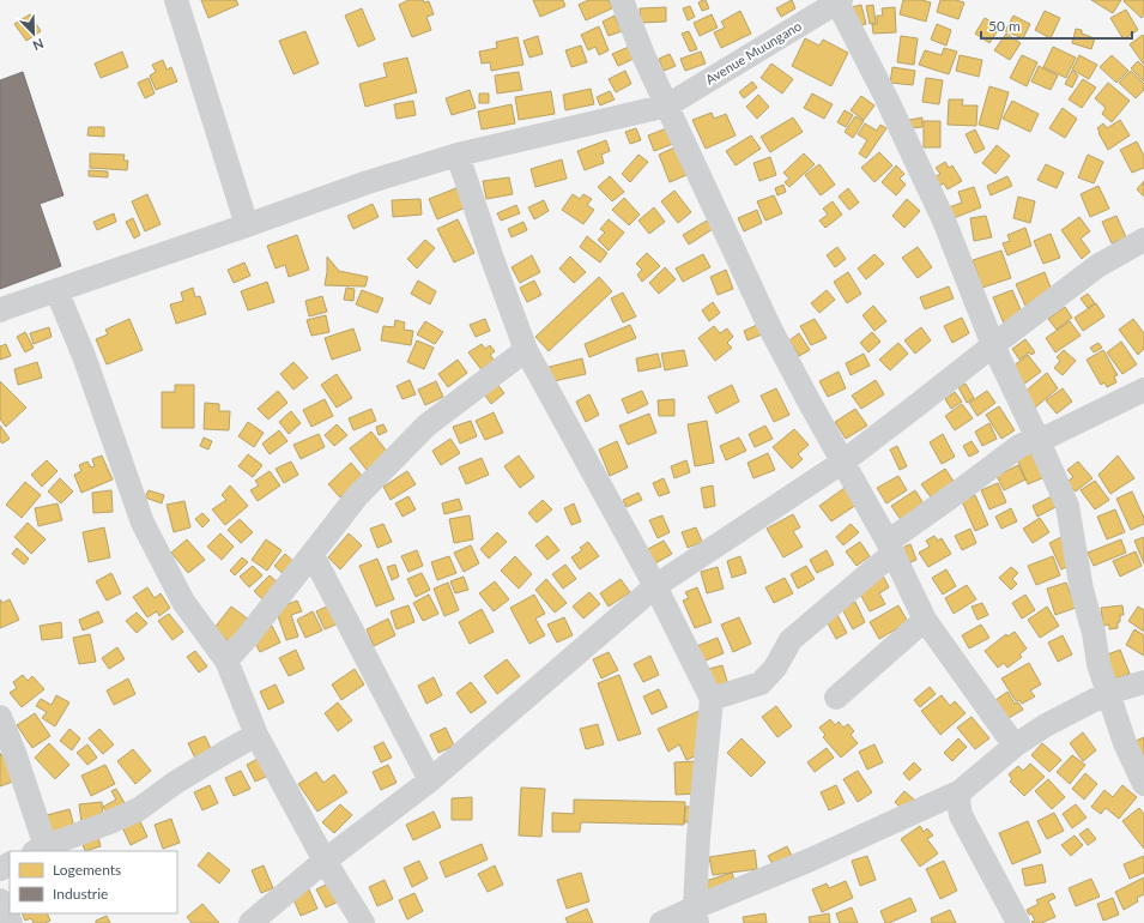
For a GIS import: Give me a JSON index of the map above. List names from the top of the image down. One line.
{"streets":{"street":["Avenue Muungano"]},"legend":["Logements","Industrie"],"scale_bar":"50 m","north":"bottom right"}
